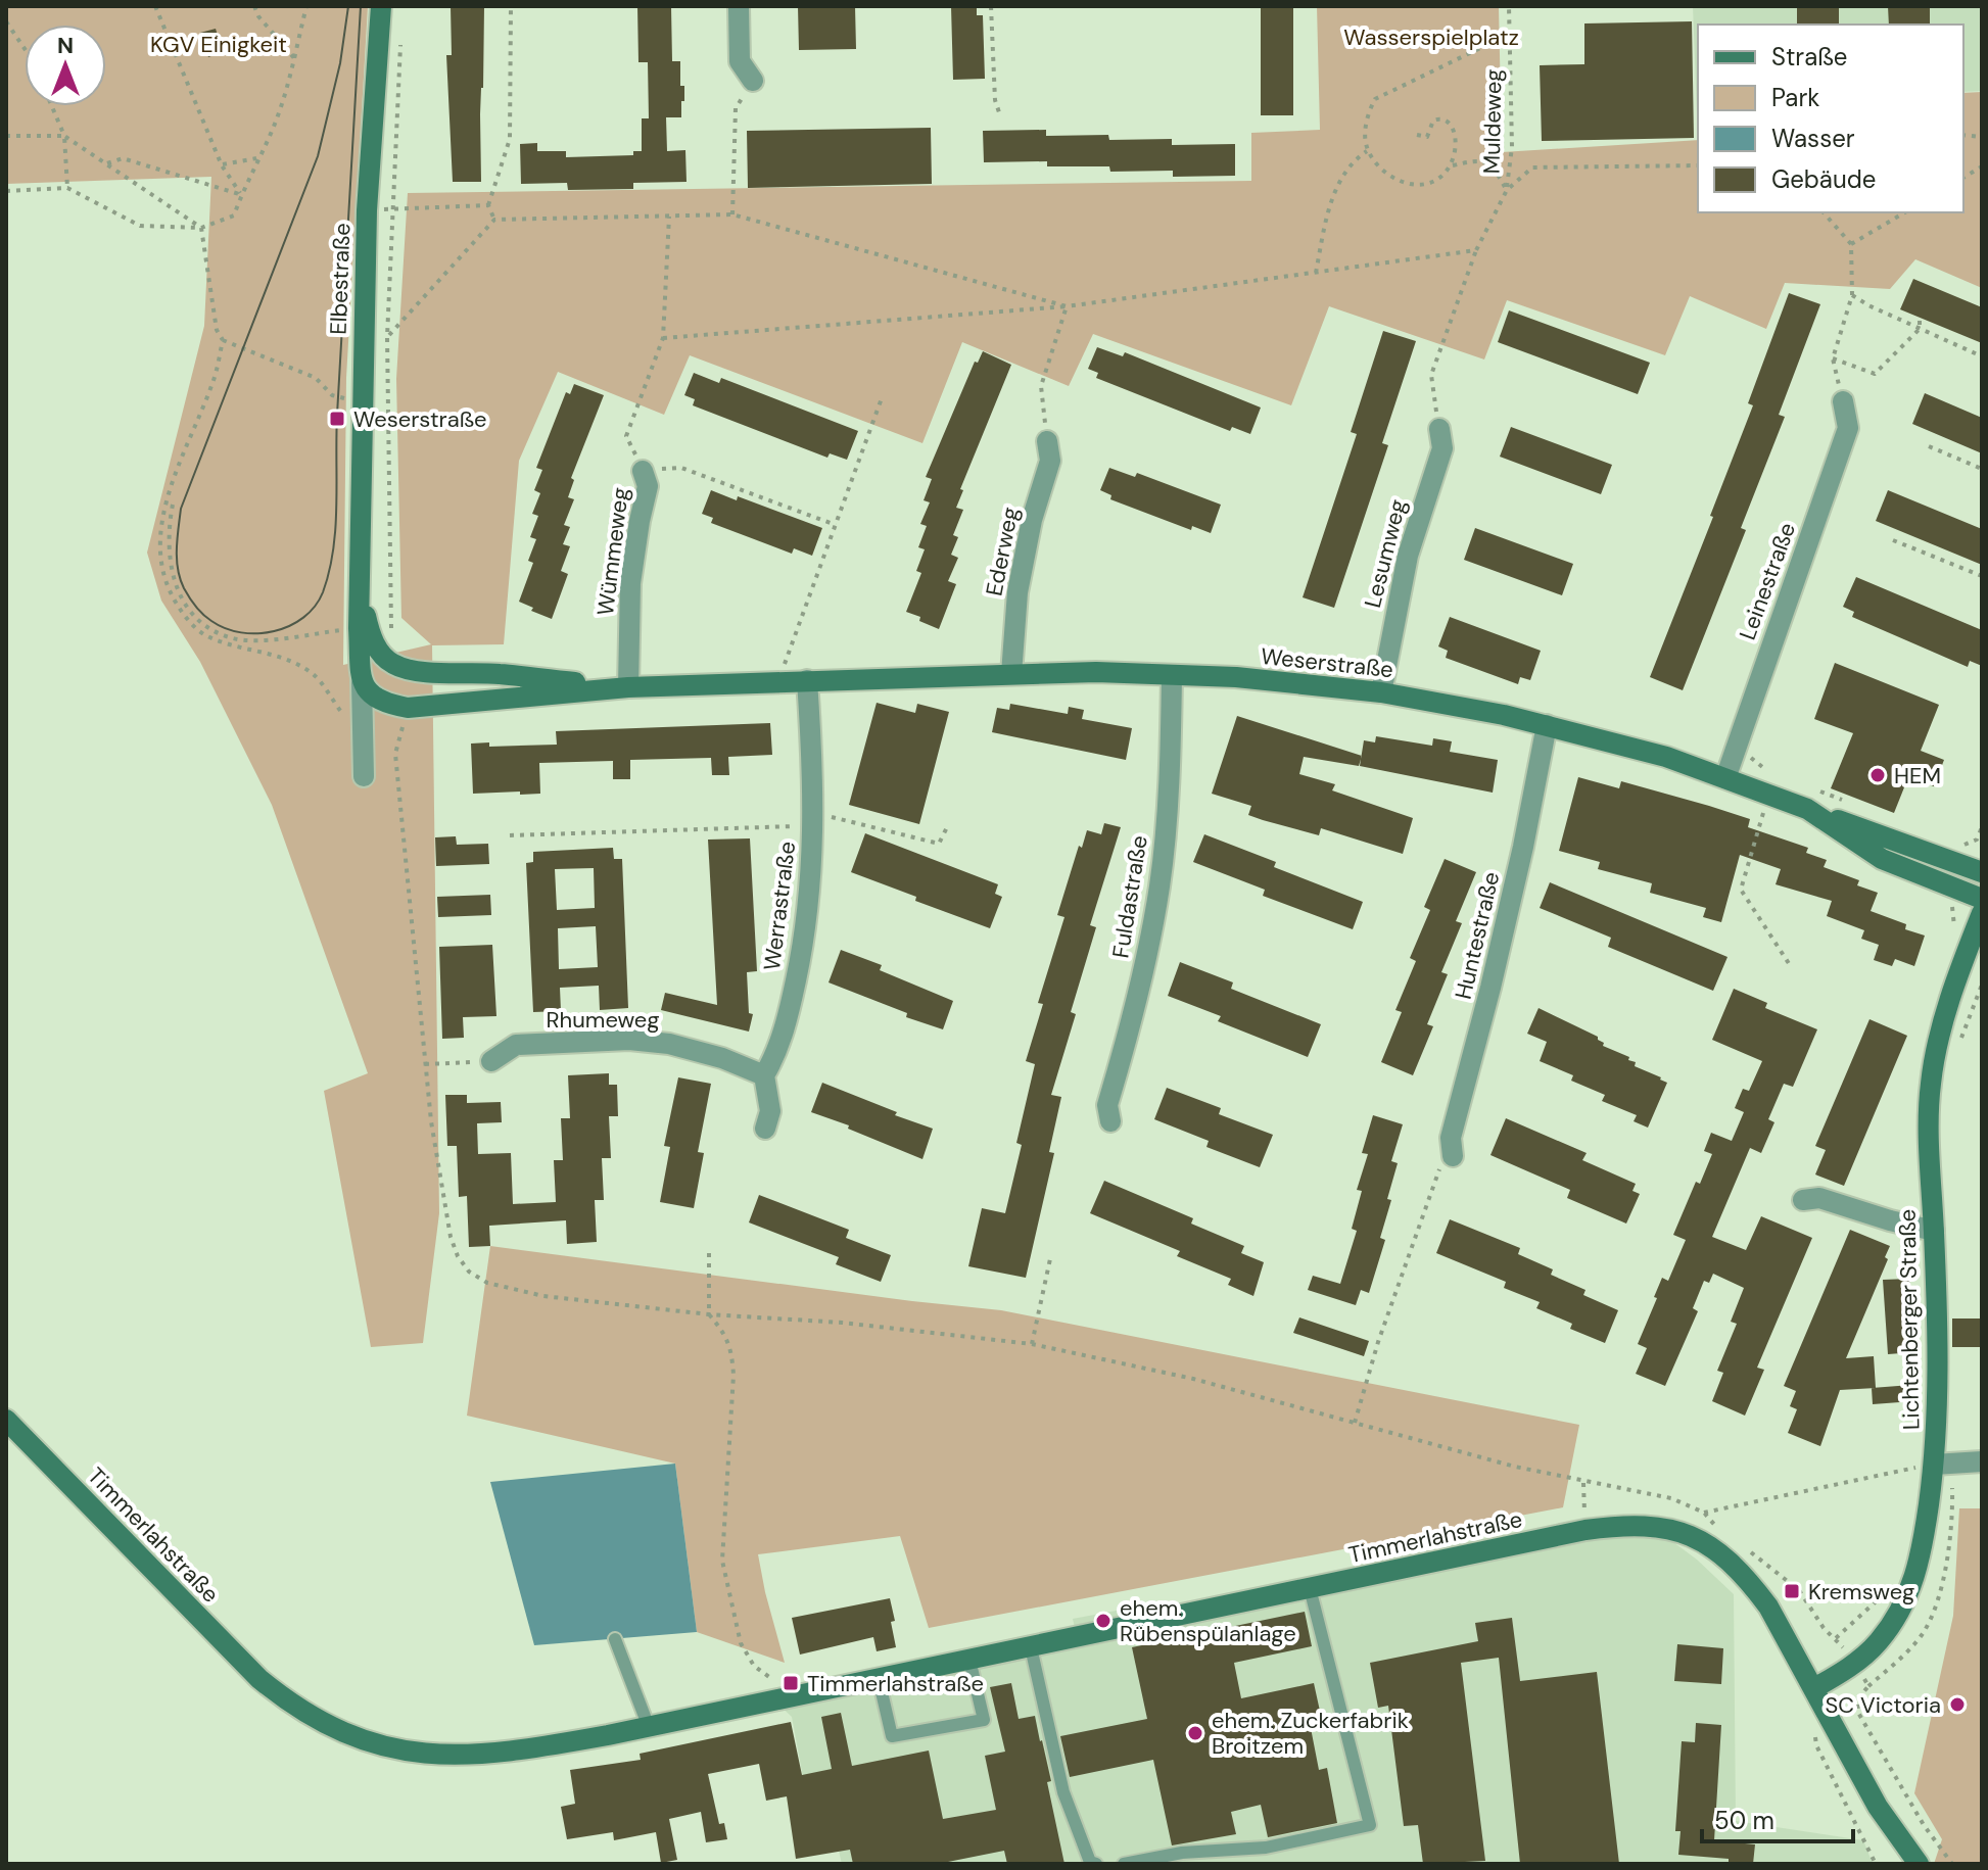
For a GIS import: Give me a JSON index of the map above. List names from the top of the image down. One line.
{"streets":{"street":["Elbestraße","Wümmeweg","Ederweg","Lesumweg","Leinestraße","Weserstraße","Fuldastraße","Werrastraße","Huntestraße","Rhumeweg","Lichtenberger Straße","Timmerlahstraße"],"path":["Muldeweg"]},"crossings":[["Elbestraße","Weserstraße"],["Wümmeweg","Weserstraße"],["Ederweg","Weserstraße"],["Lesumweg","Weserstraße"],["Leinestraße","Weserstraße"],["Weserstraße","Fuldastraße"],["Weserstraße","Werrastraße"],["Weserstraße","Huntestraße"],["Werrastraße","Rhumeweg"],["Lichtenberger Straße","Timmerlahstraße"]],"parks":["Wasserspielplatz","KGV Einigkeit"],"places":{"transit":["Weserstraße","Kremsweg","Timmerlahstraße"],"other":["HEM","ehem. Rübenspülanlage","SC Victoria","ehem. Zuckerfabrik Broitzem"]},"legend":["Straße","Park","Wasser","Gebäude"],"scale_bar":"50 m","north":"top"}
